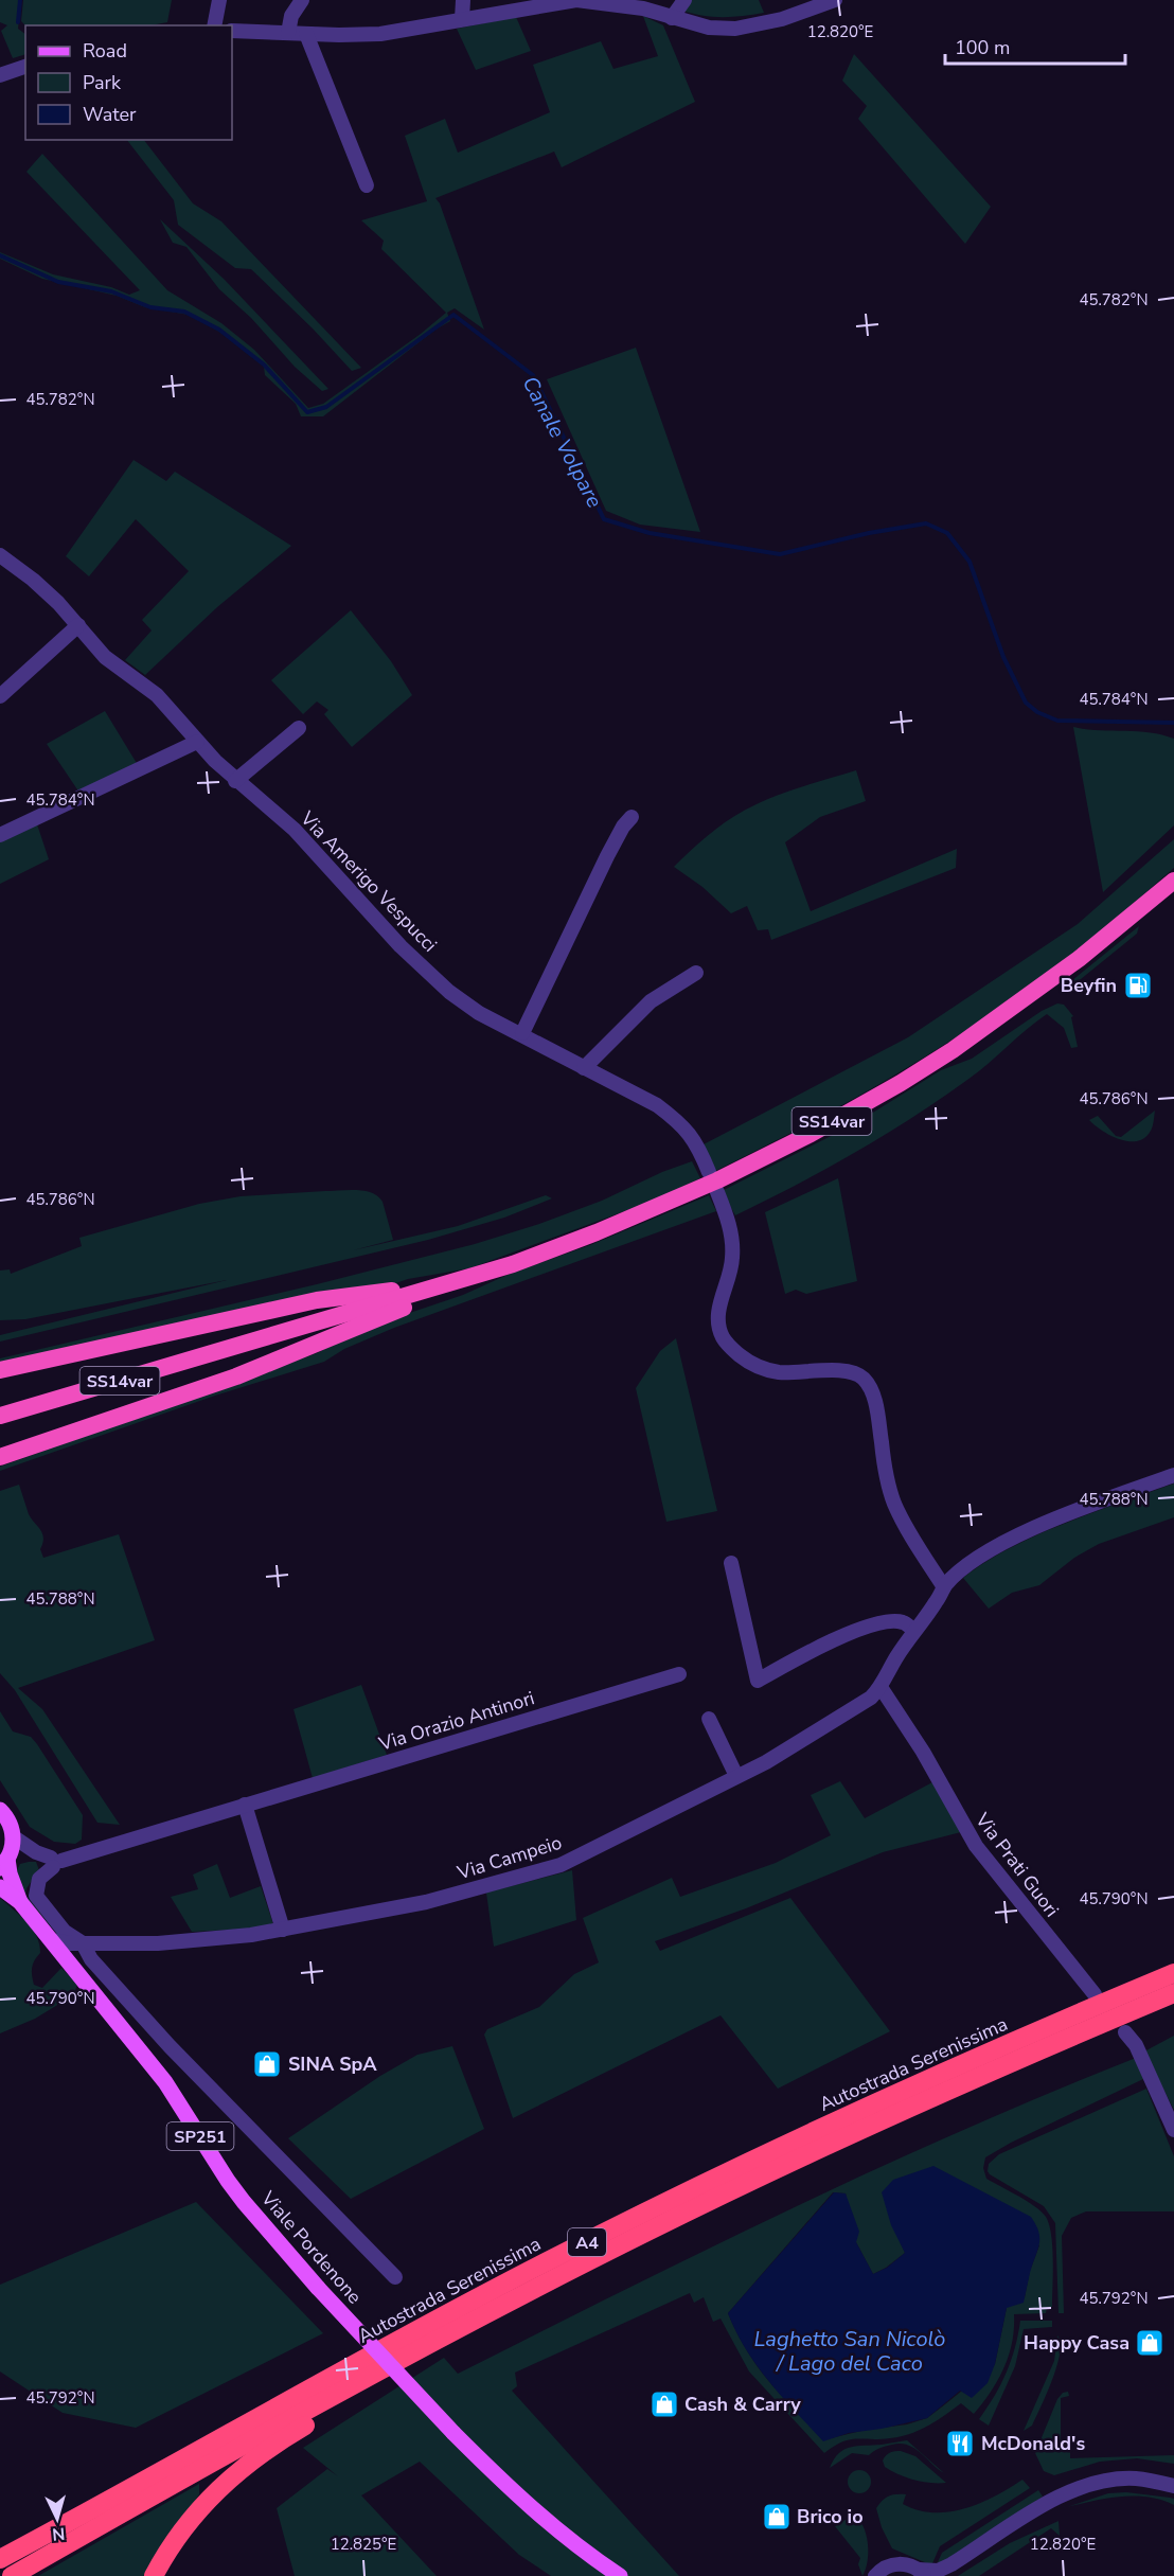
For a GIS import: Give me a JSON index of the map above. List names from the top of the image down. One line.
{"streets":{"highway":["SS14var","Autostrada Serenissima","A4"],"main road":["SP251","Viale Pordenone"],"street":["Via Amerigo Vespucci","Via Orazio Antinori","Via Campeio","Via Prati Guori"]},"crossings":[["Via Campeio","Via Prati Guori"],["Via Campeio","Viale Pordenone"]],"water":["Canale Volpare","Laghetto San Nicolò / Lago del Caco"],"places":{"fuel station":["Beyfin"],"shop":["SINA SpA","Happy Casa","Cash & Carry","Brico io"],"restaurant":["McDonald's"]},"legend":["Road","Park","Water"],"scale_bar":"100 m","north":"bottom","coordinates":["12.820°E","45.782°N","45.784°N","45.786°N","45.788°N","45.790°N","45.792°N","12.825°E"]}
